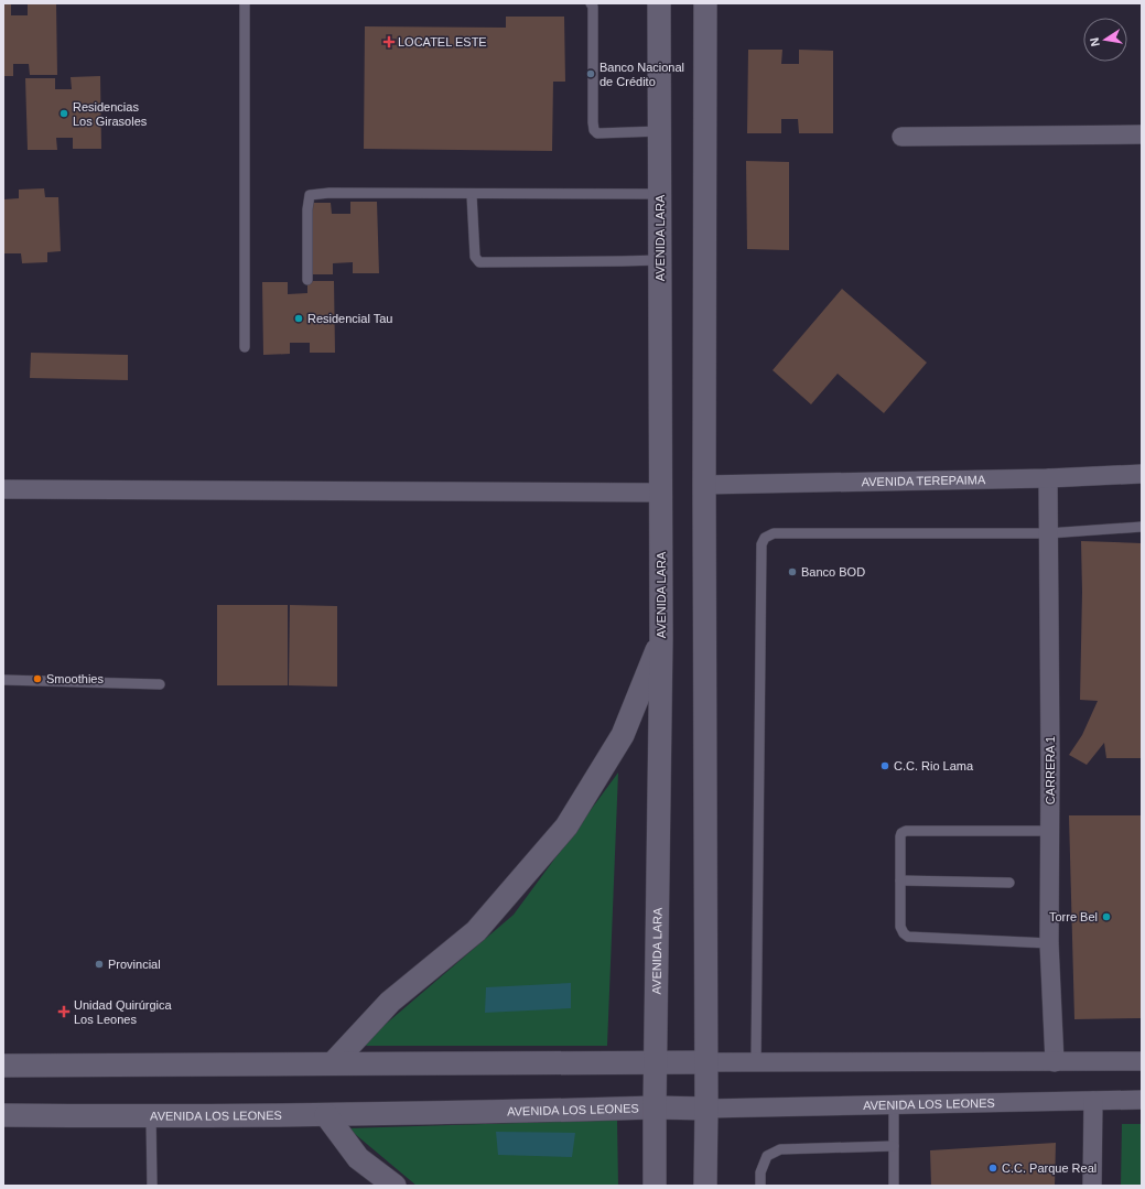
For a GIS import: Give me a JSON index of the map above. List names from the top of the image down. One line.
{"streets":{"street":["AVENIDA LARA","AVENIDA TEREPAIMA","CARRERA 1","AVENIDA LOS LEONES"]},"crossings":[["AVENIDA LARA","AVENIDA LOS LEONES"],["AVENIDA TEREPAIMA","CARRERA 1"]],"places":{"health":["LOCATEL ESTE","Unidad Quirúrgica Los Leones"],"other":["Banco Nacional de Crédito","Residencias Los Girasoles","Residencial Tau","Banco BOD","Smoothies","C.C. Rio Lama","Torre Bel","Provincial","C.C. Parque Real"]},"north":"left"}
